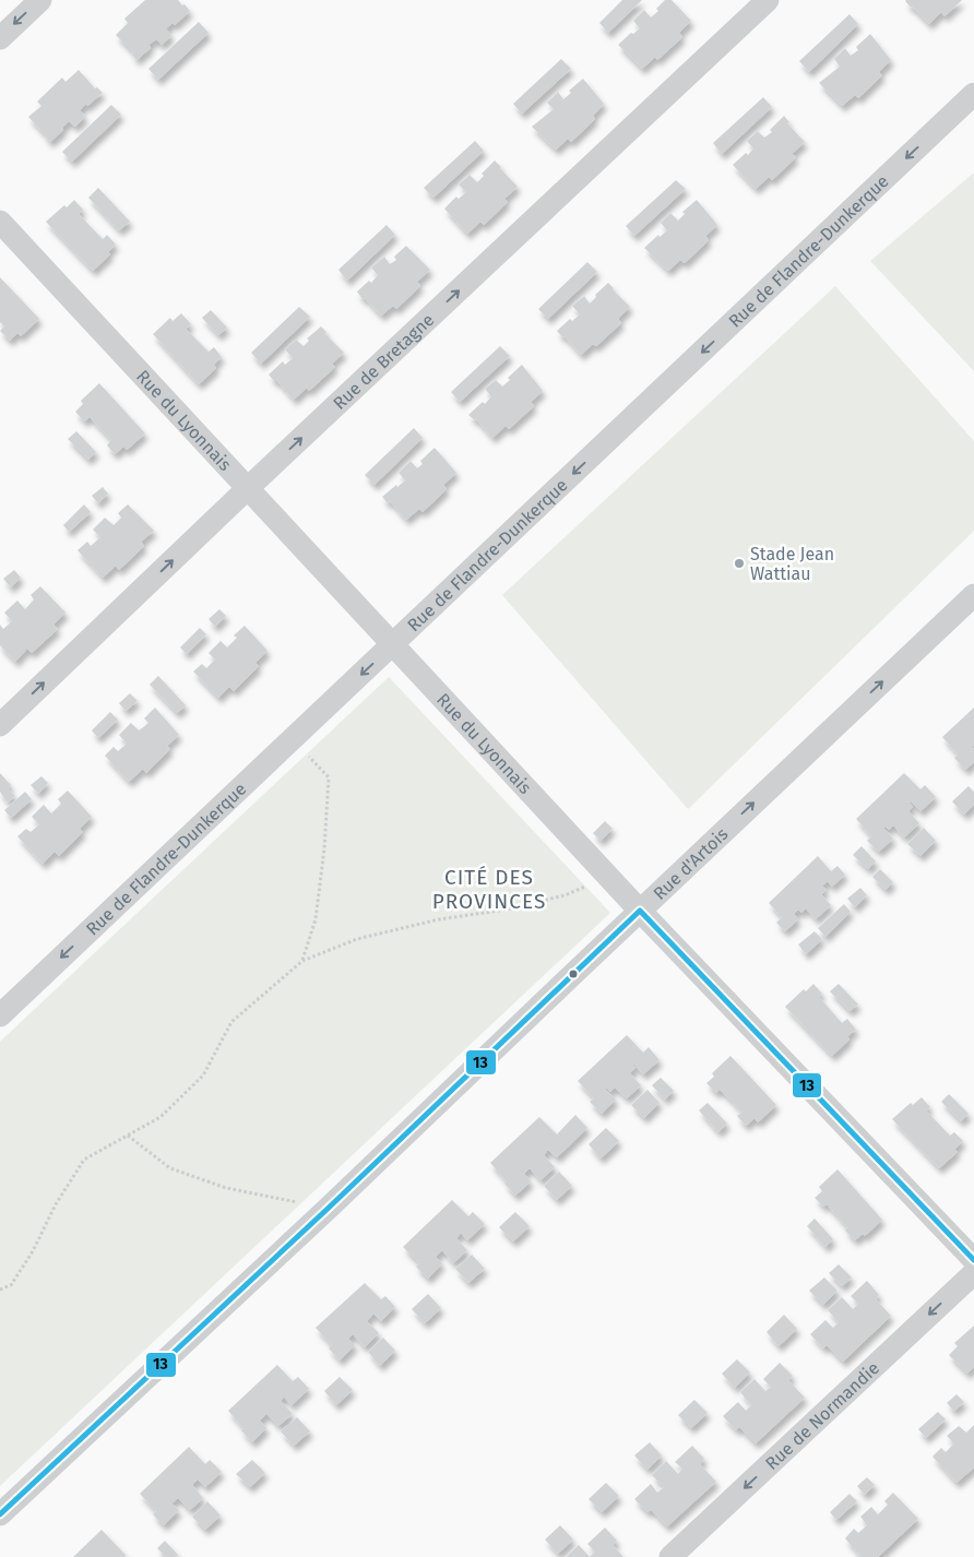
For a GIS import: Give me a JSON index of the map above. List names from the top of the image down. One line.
{"streets":{"street":["Rue de Flandre-Dunkerque","Rue de Bretagne","Rue du Lyonnais","Rue d'Artois","Rue de Normandie"]},"crossings":[["Rue de Flandre-Dunkerque","Rue du Lyonnais"],["Rue de Bretagne","Rue du Lyonnais"],["Rue du Lyonnais","Rue d'Artois"]],"one_way":["Rue de Flandre-Dunkerque","Rue de Bretagne","Rue de Normandie"],"districts":["CITÉ DES PROVINCES"],"places":["Stade Jean Wattiau"],"lines":["transit line 13"]}
